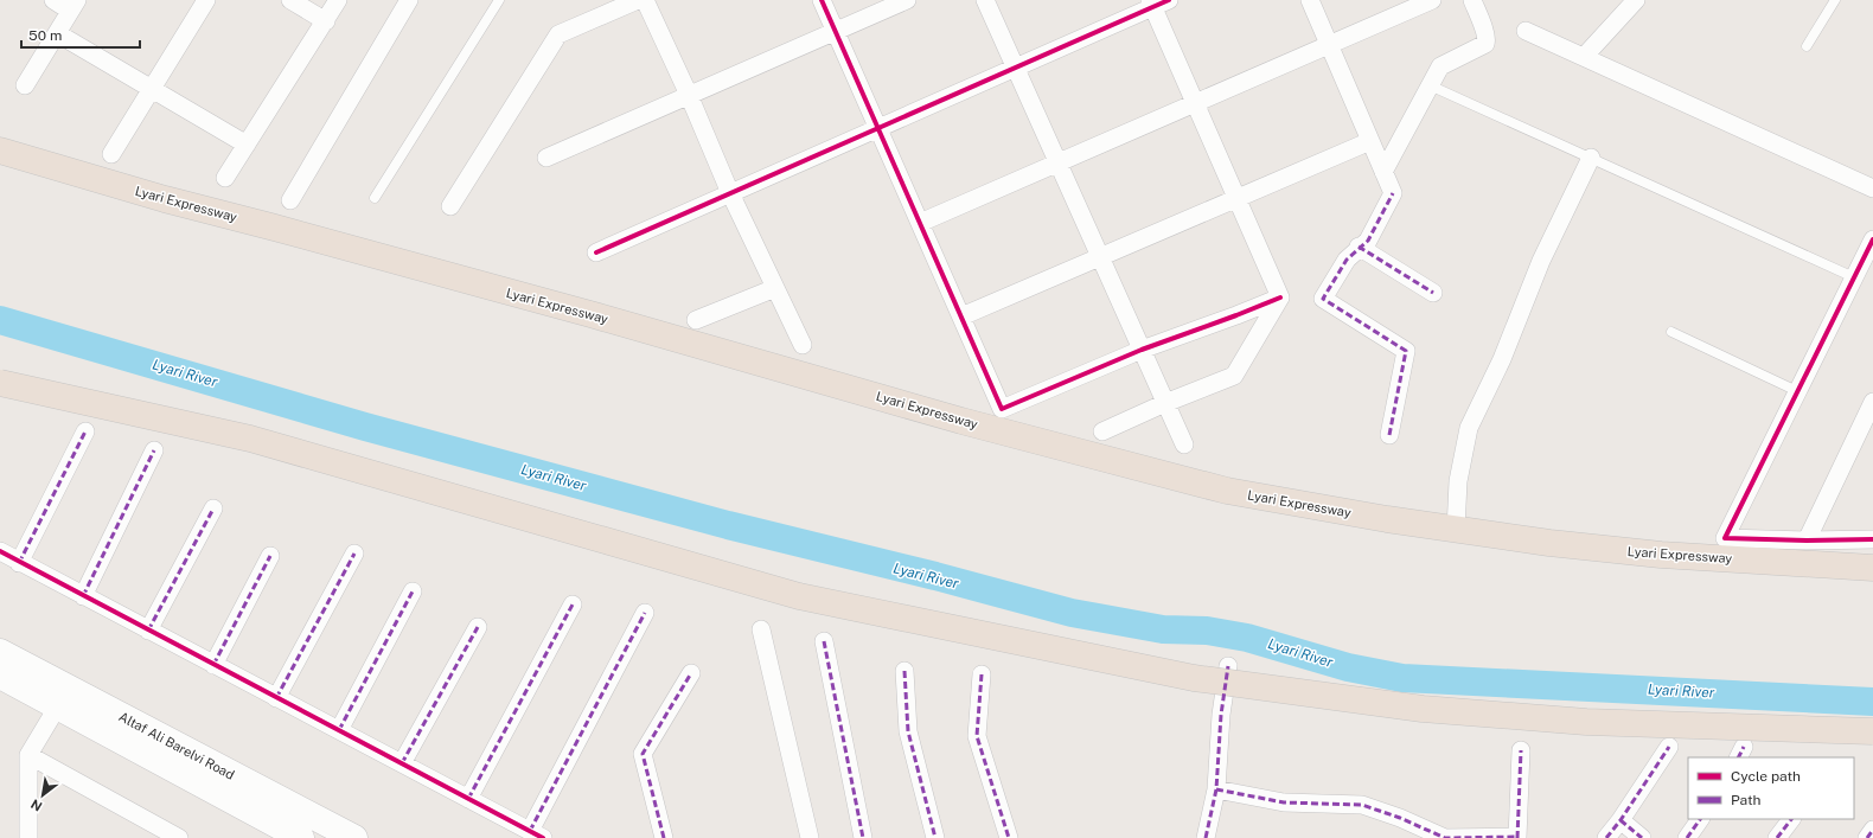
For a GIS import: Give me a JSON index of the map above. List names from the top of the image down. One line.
{"streets":{"highway":["Lyari Expressway"],"main road":["Altaf Ali Barelvi Road"]},"water":["Lyari River"],"legend":["Cycle path","Path"],"scale_bar":"50 m","north":"bottom left"}
